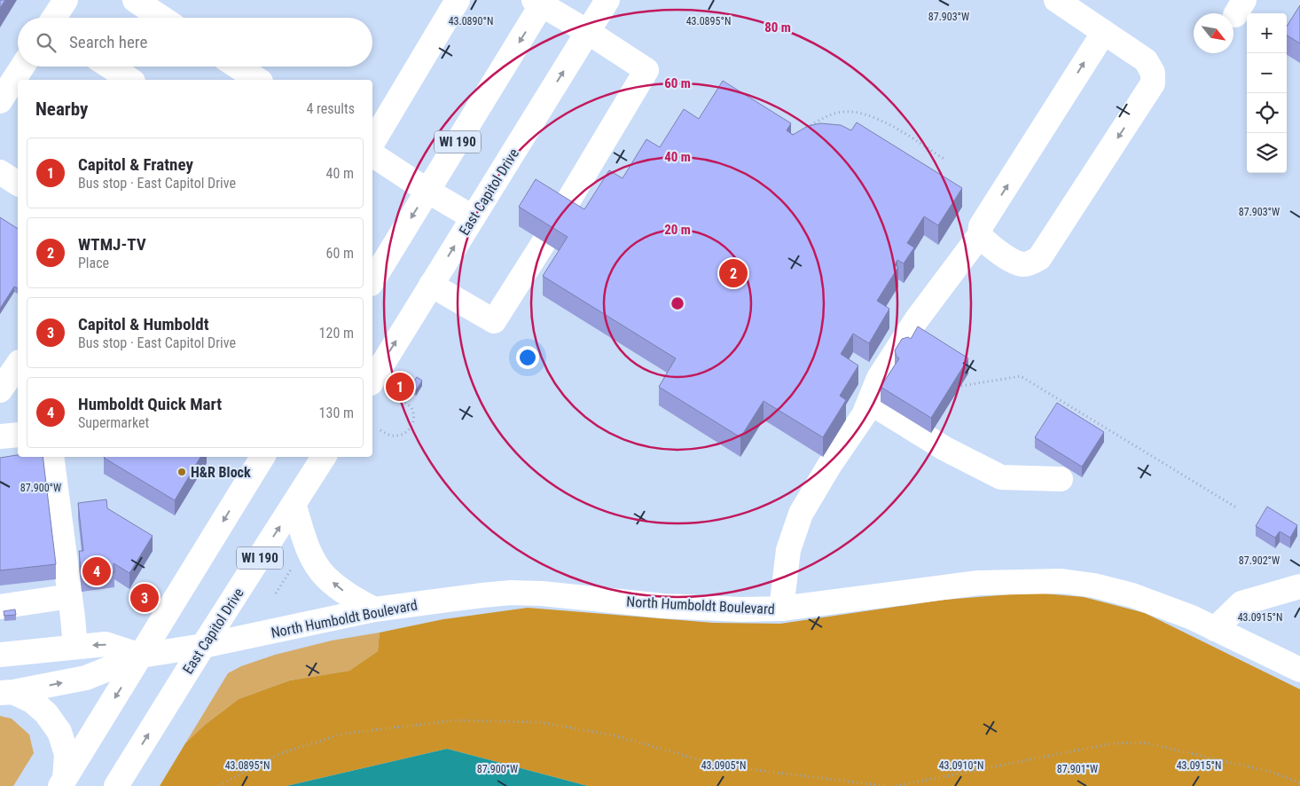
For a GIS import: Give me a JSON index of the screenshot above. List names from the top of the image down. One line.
{"streets":{"main road":["WI 190","East Capitol Drive","North Humboldt Boulevard"]},"crossings":[["East Capitol Drive","North Humboldt Boulevard"]],"places":["H&R Block"],"north":"bottom right","page":{"map_buttons":["+","−"],"search":"Search here","heading":["Nearby","4 results"],"list":[{"mark":"1","name":"Capitol & Fratney","note":"Bus stop · East Capitol Drive","value":"40 m"},{"mark":"2","name":"WTMJ-TV","note":"Place","value":"60 m"},{"mark":"3","name":"Capitol & Humboldt","note":"Bus stop · East Capitol Drive","value":"120 m"},{"mark":"4","name":"Humboldt Quick Mart","note":"Supermarket","value":"130 m"}],"pins":["2","1","4","3"]},"coordinates":["87.903°W","43.0895°N","43.0890°N","87.900°W","87.902°W","43.0915°N","43.0905°N","43.0910°N","87.901°W"],"rings":["80 m","60 m","40 m","20 m"]}
